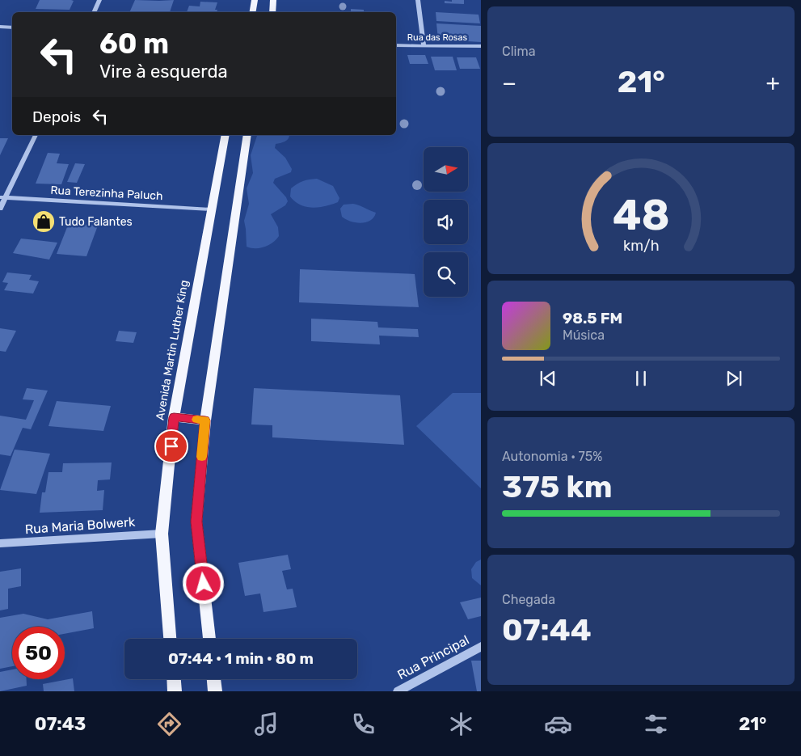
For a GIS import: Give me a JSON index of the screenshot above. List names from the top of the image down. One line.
{"streets":{"main road":["Avenida Martin Luther King"],"street":["Rua das Rosas","Rua Terezinha Paluch","Rua Maria Bolwerk","Rua Principal"]},"crossings":[["Rua Terezinha Paluch","Avenida Martin Luther King"],["Avenida Martin Luther King","Rua Maria Bolwerk"]],"places":{"shop":["Tudo Falantes"]},"north":"right","page":{"tile":["Clima",["Autonomia · 75%","375 km"],["Chegada","07:44"]],"turn":["60 m","Vire à esquerda"],"heat":["−","21°","+"],"then":"Depois","song":["98.5 FM","Música"],"limit":"50","trip":"07:44 · 1 min · 80 m","tabs":["07:43","21°"],"gauge":["48","km/h"]}}
